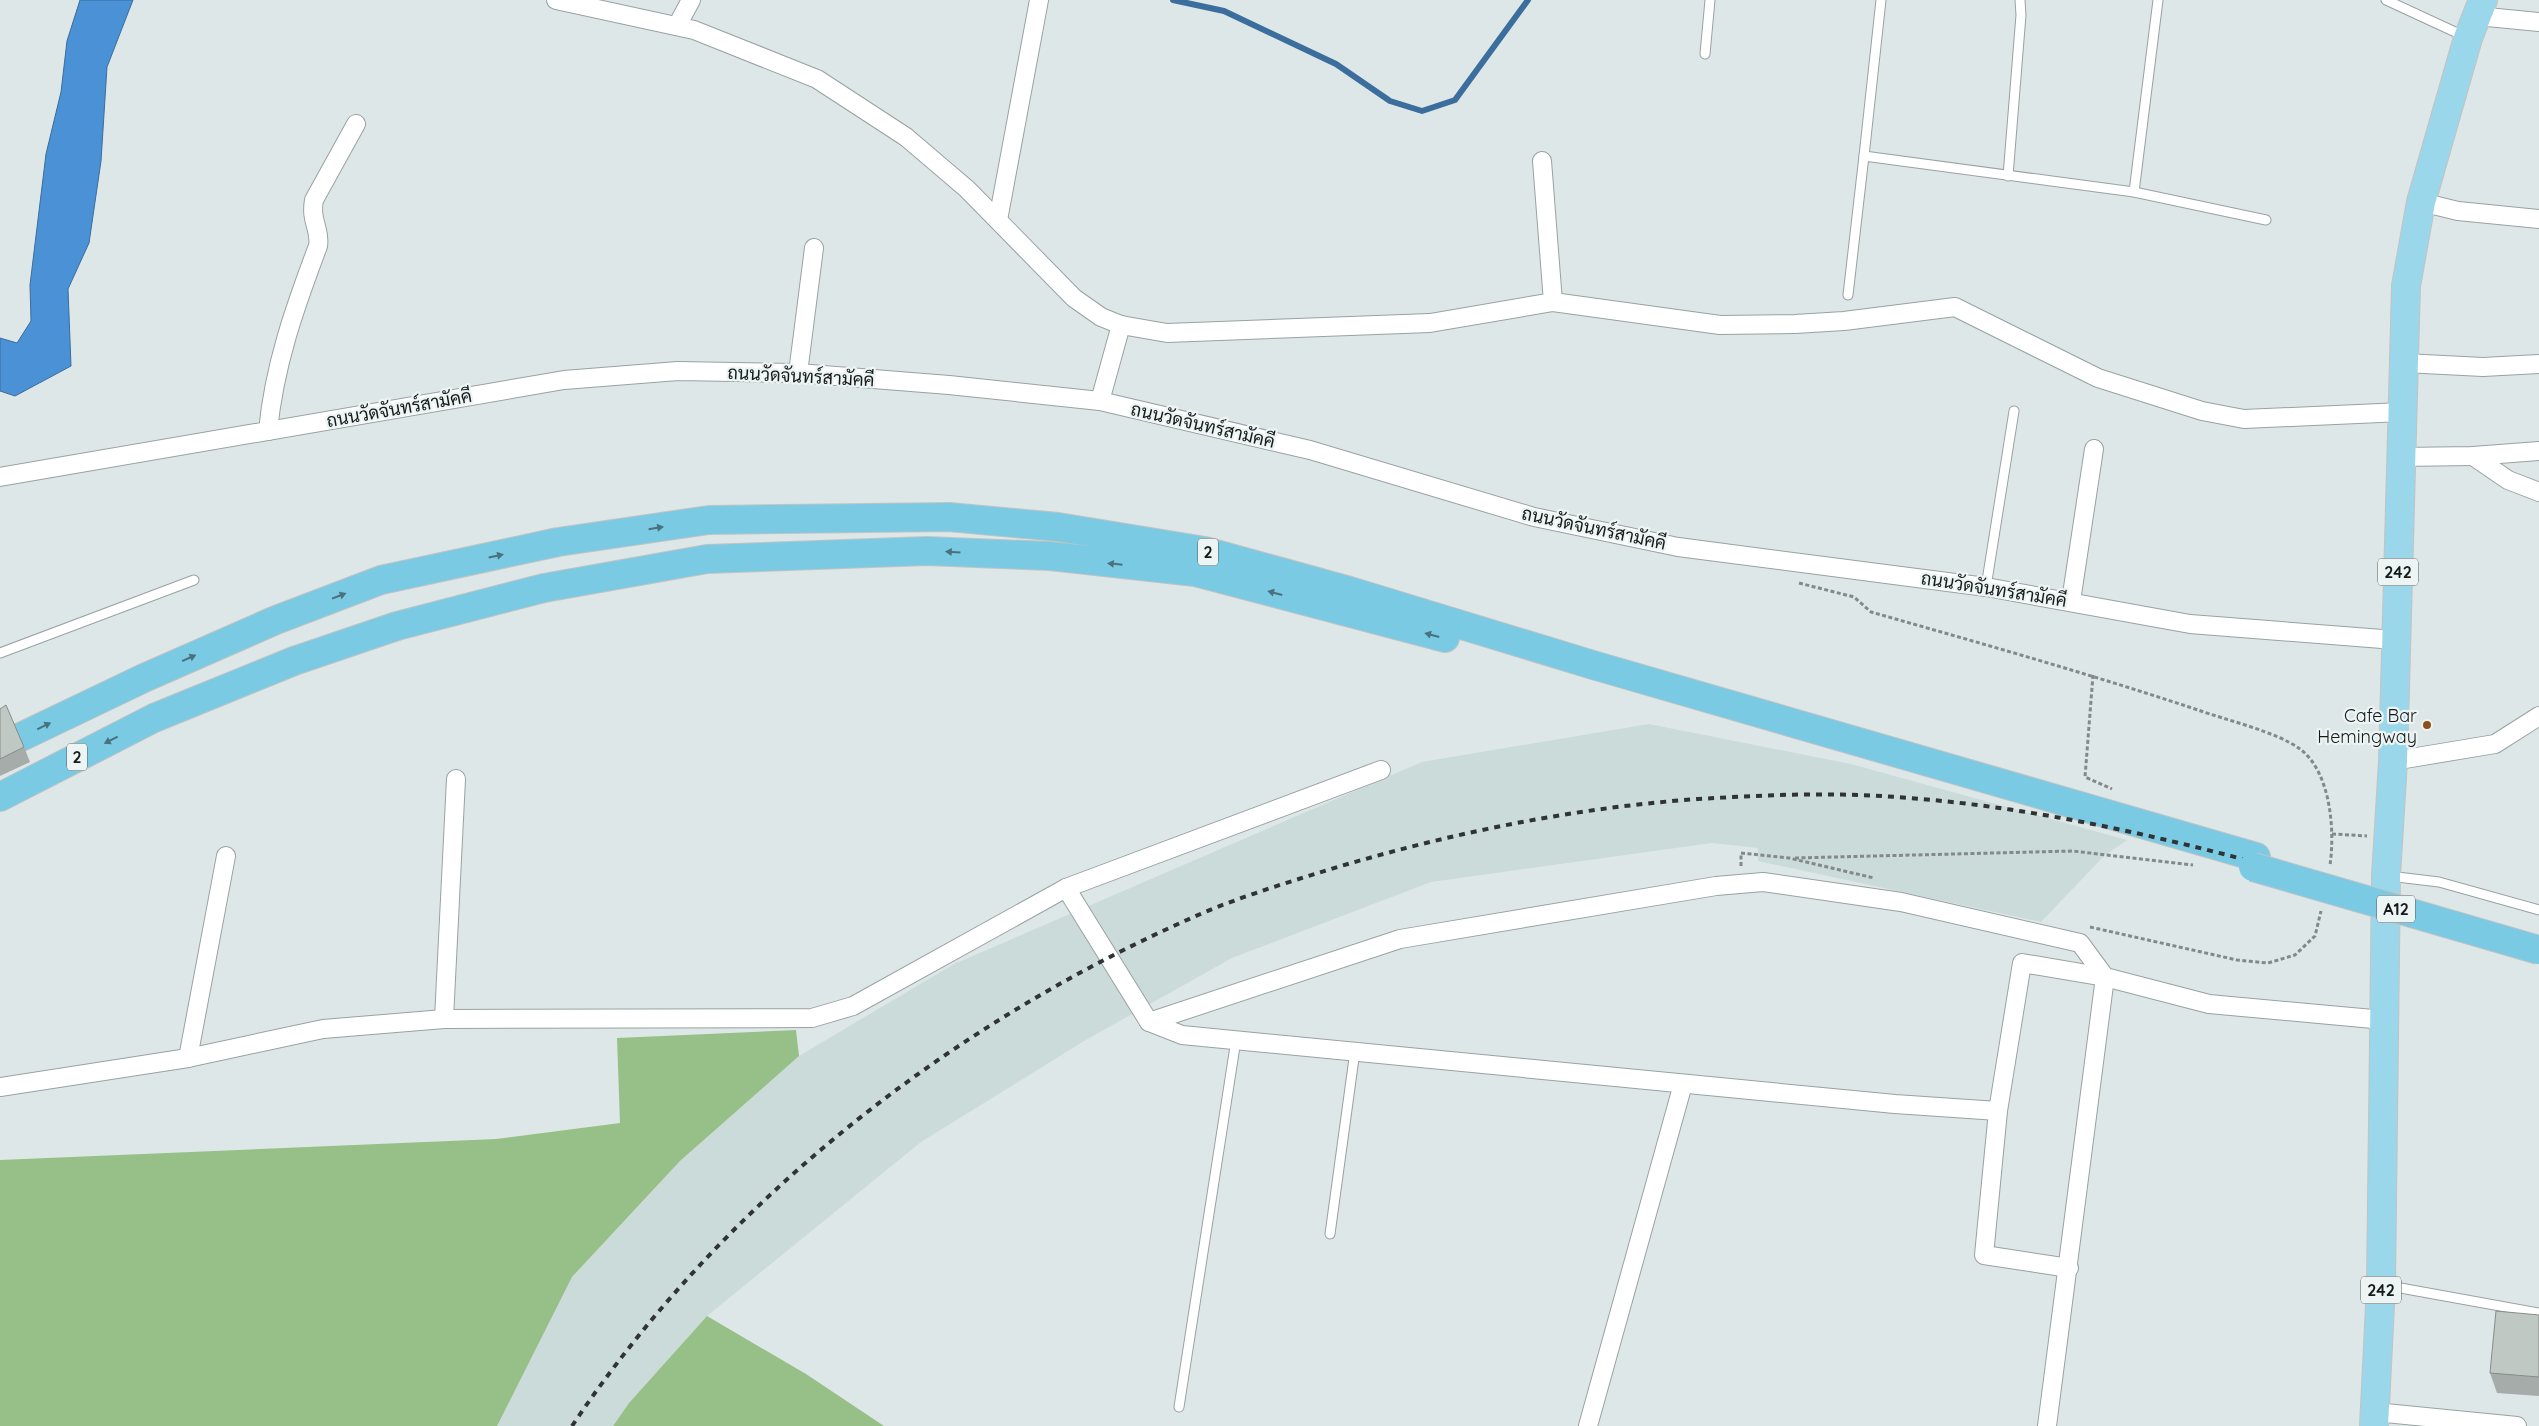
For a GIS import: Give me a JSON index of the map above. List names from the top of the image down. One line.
{"streets":{"highway":["2","A12"],"main road":["242"],"street":["ถนนวัดจันทร์สามัคคี"]},"crossings":[["ถนนวัดจันทร์สามัคคี","242"],["2","A12"]],"places":["Cafe Bar Hemingway"]}
